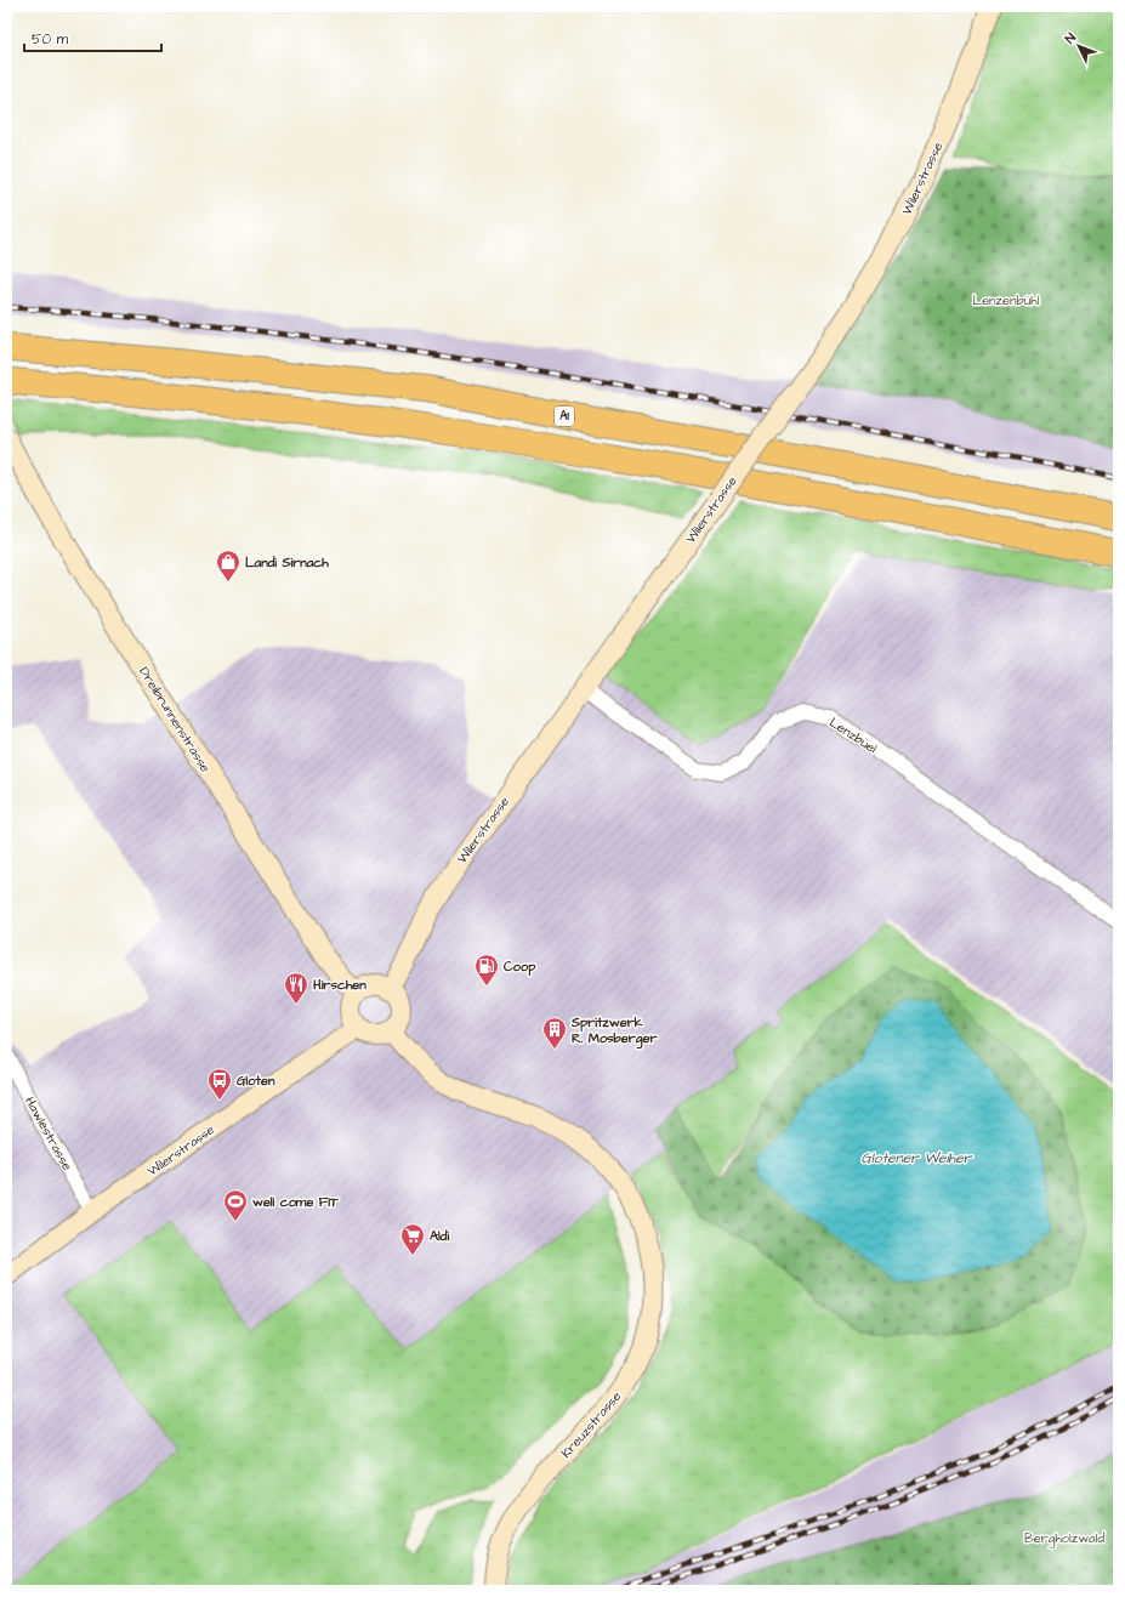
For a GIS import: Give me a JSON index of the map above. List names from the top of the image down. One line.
{"streets":{"highway":["A1"],"main road":["Wilerstrasse","Dreibrunnenstrasse","Kreuzstrasse"],"street":["Lenzbüel","Hawlestrasse"]},"crossings":[["Wilerstrasse","Dreibrunnenstrasse"],["Wilerstrasse","Lenzbüel"],["Wilerstrasse","Hawlestrasse"],["Wilerstrasse","Kreuzstrasse"],["Dreibrunnenstrasse","Kreuzstrasse"]],"water":["Glotener Weiher"],"parks":["Lenzenbühl","Bergholzwald"],"places":{"shop":["Landi Sirnach"],"fuel station":["Coop"],"restaurant":["Hirschen"],"building":["Spritzwerk R. Mosberger"],"bus stop":["Gloten"],"sports":["well come FIT"],"supermarket":["Aldi"]},"scale_bar":"50 m","north":"top left"}
